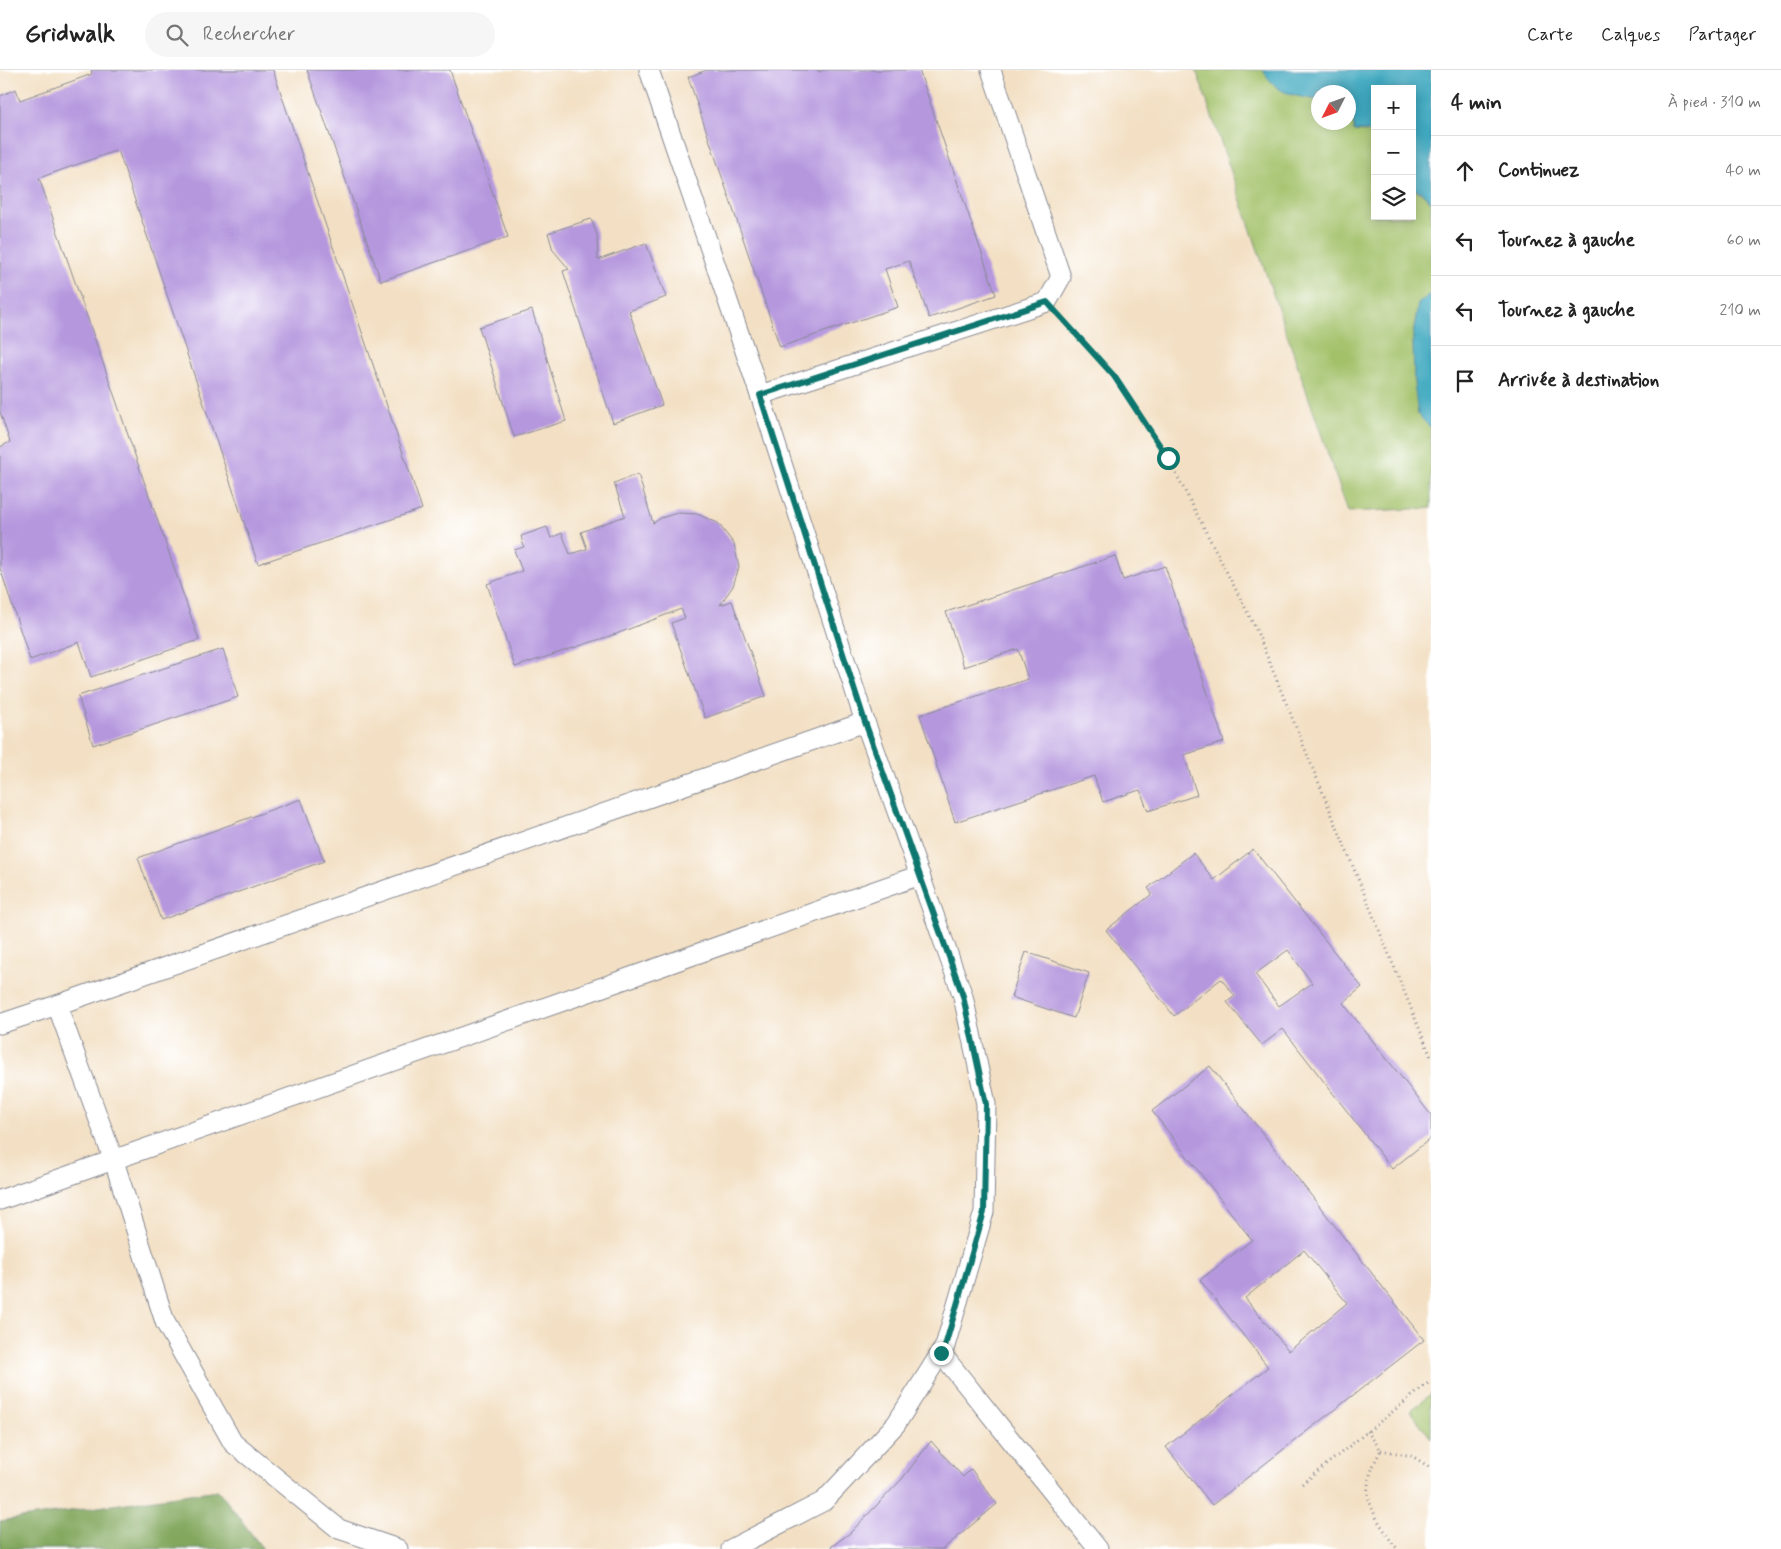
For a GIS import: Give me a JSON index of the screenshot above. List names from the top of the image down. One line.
{"north":"bottom left","page":{"header":"Gridwalk","search":"Rechercher","nav":["Carte","Calques","Partager"],"heading":["4 min","À pied · 310 m"],"map_buttons":["+","−"],"list":[["Continuez","40 m"],["Tournez à gauche","60 m"],["Tournez à gauche","210 m"],"Arrivée à destination"]}}
